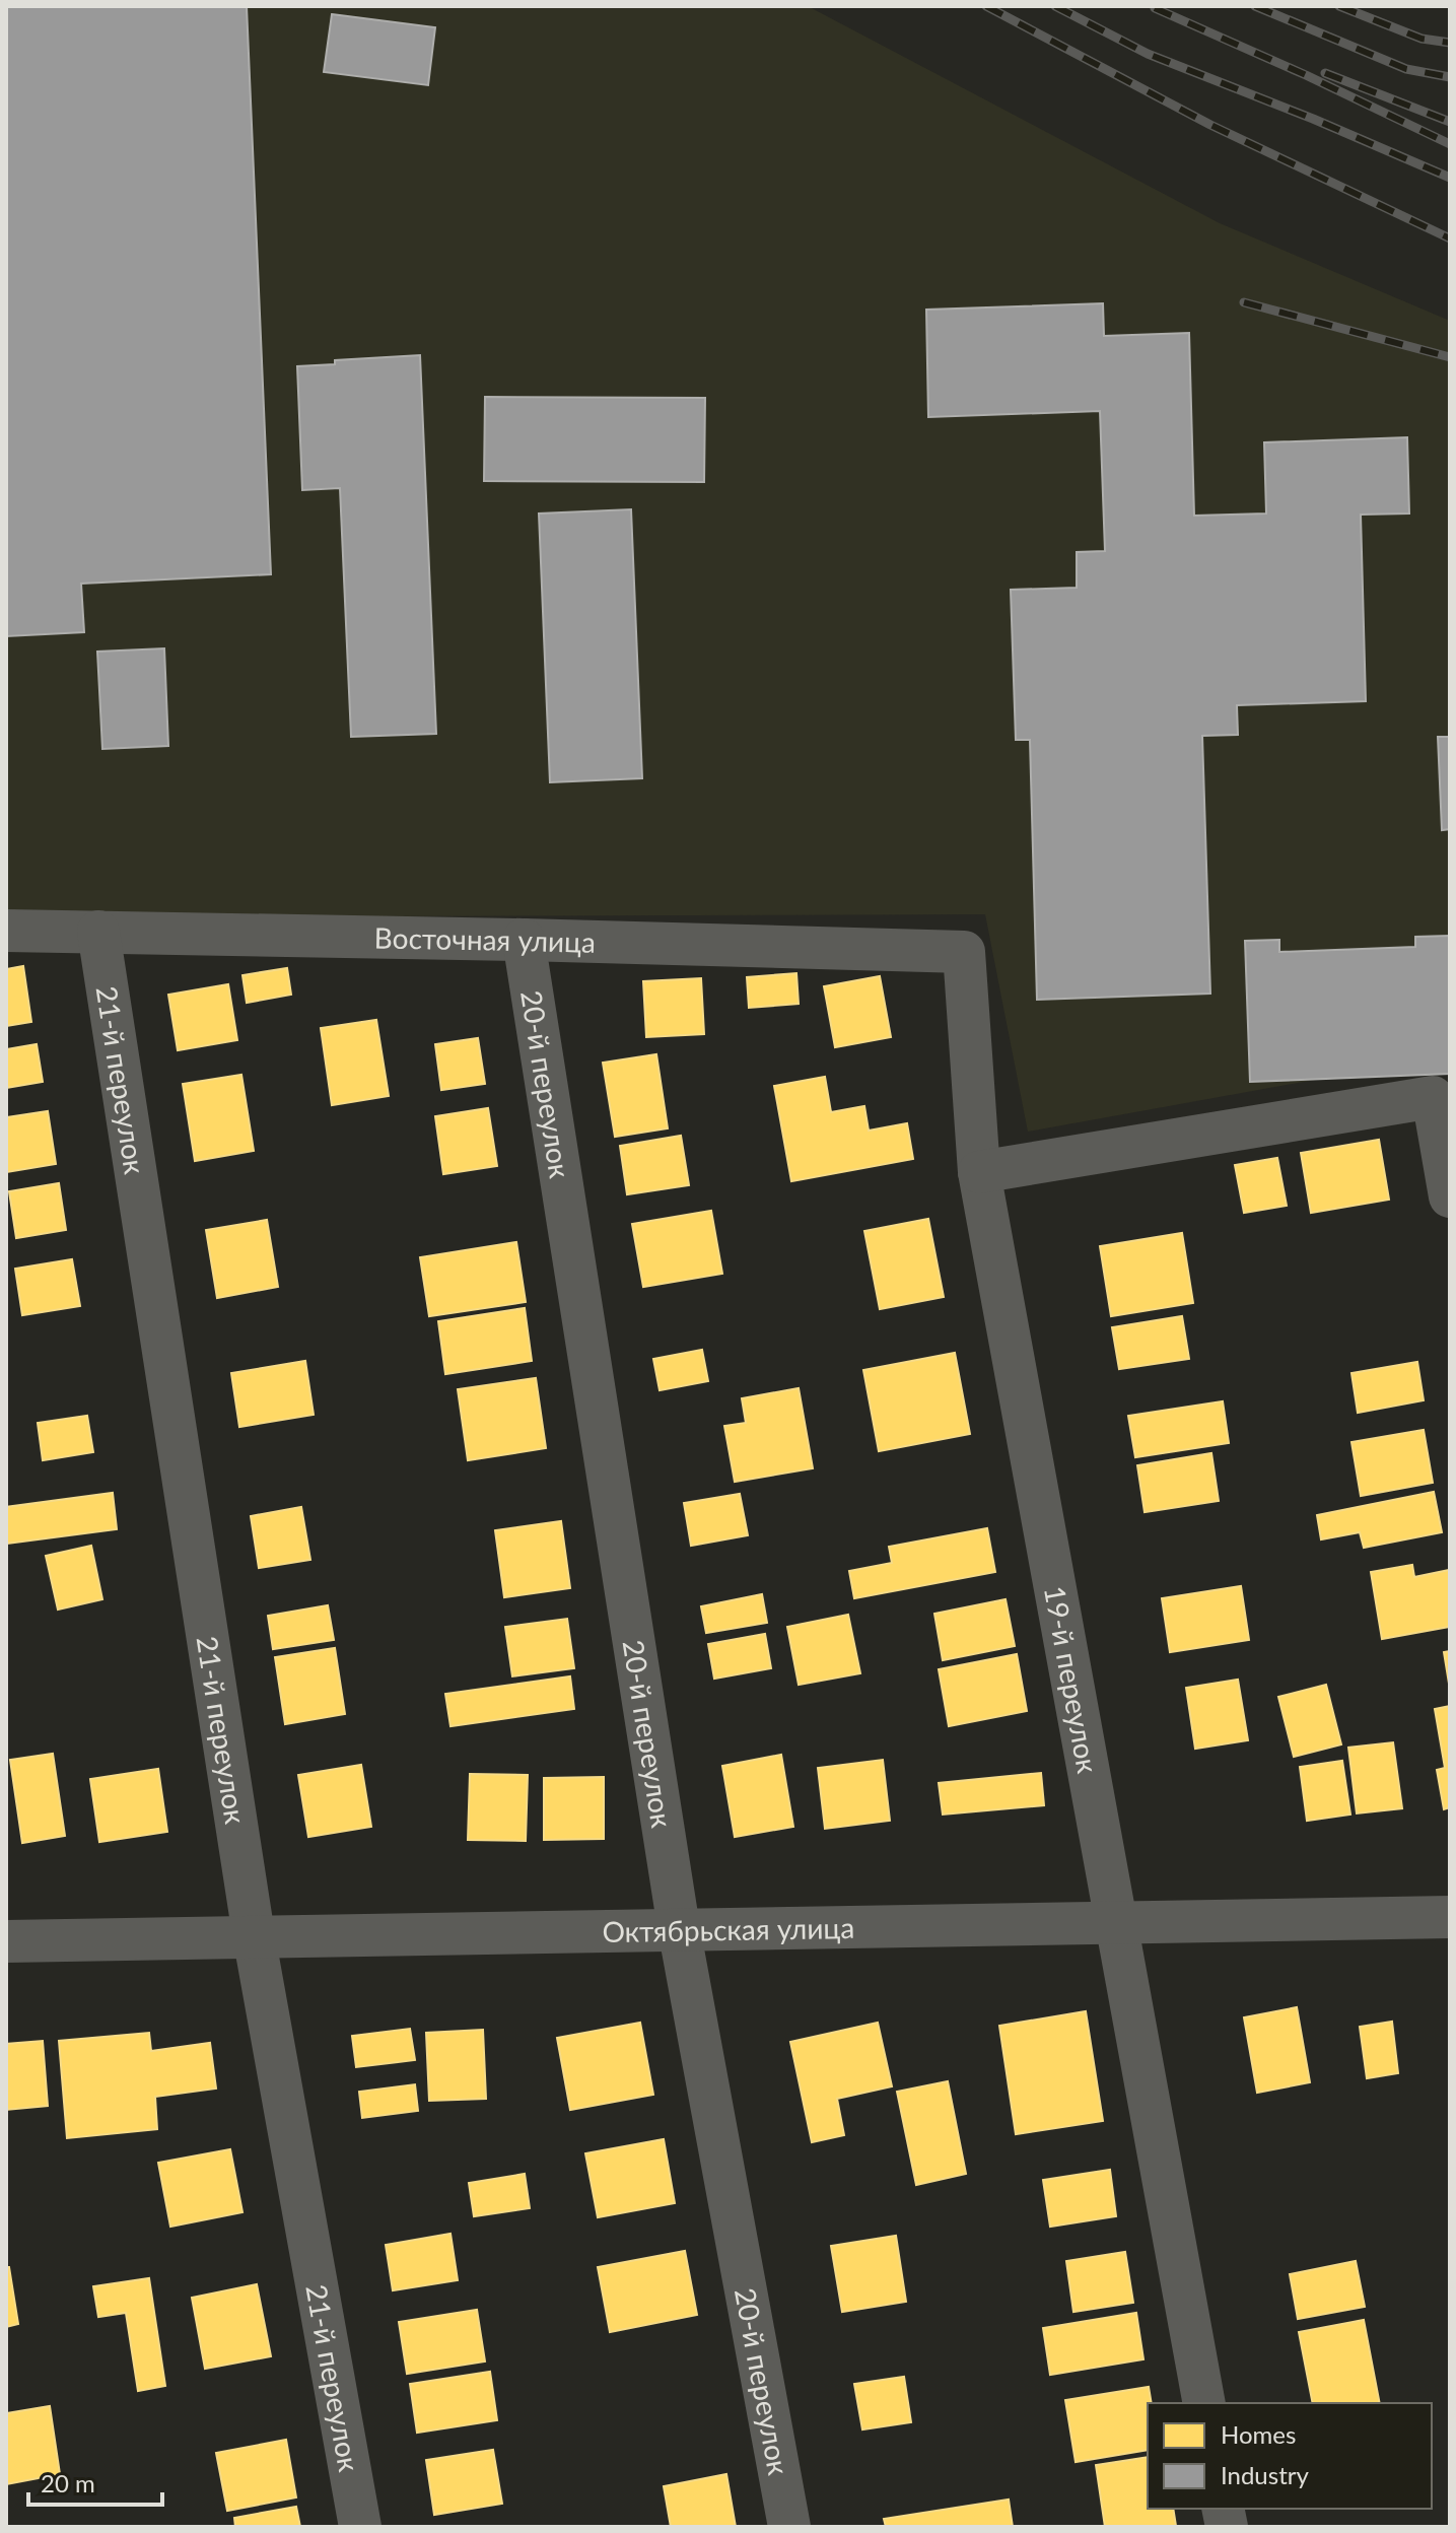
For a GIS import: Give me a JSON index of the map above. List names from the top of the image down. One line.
{"streets":{"street":["Восточная улица","21-й переулок","20-й переулок","19-й переулок","Октябрьская улица"]},"crossings":[["Восточная улица","21-й переулок"],["Восточная улица","20-й переулок"],["Восточная улица","19-й переулок"],["21-й переулок","Октябрьская улица"],["20-й переулок","Октябрьская улица"],["19-й переулок","Октябрьская улица"]],"legend":["Homes","Industry"],"scale_bar":"20 m"}
